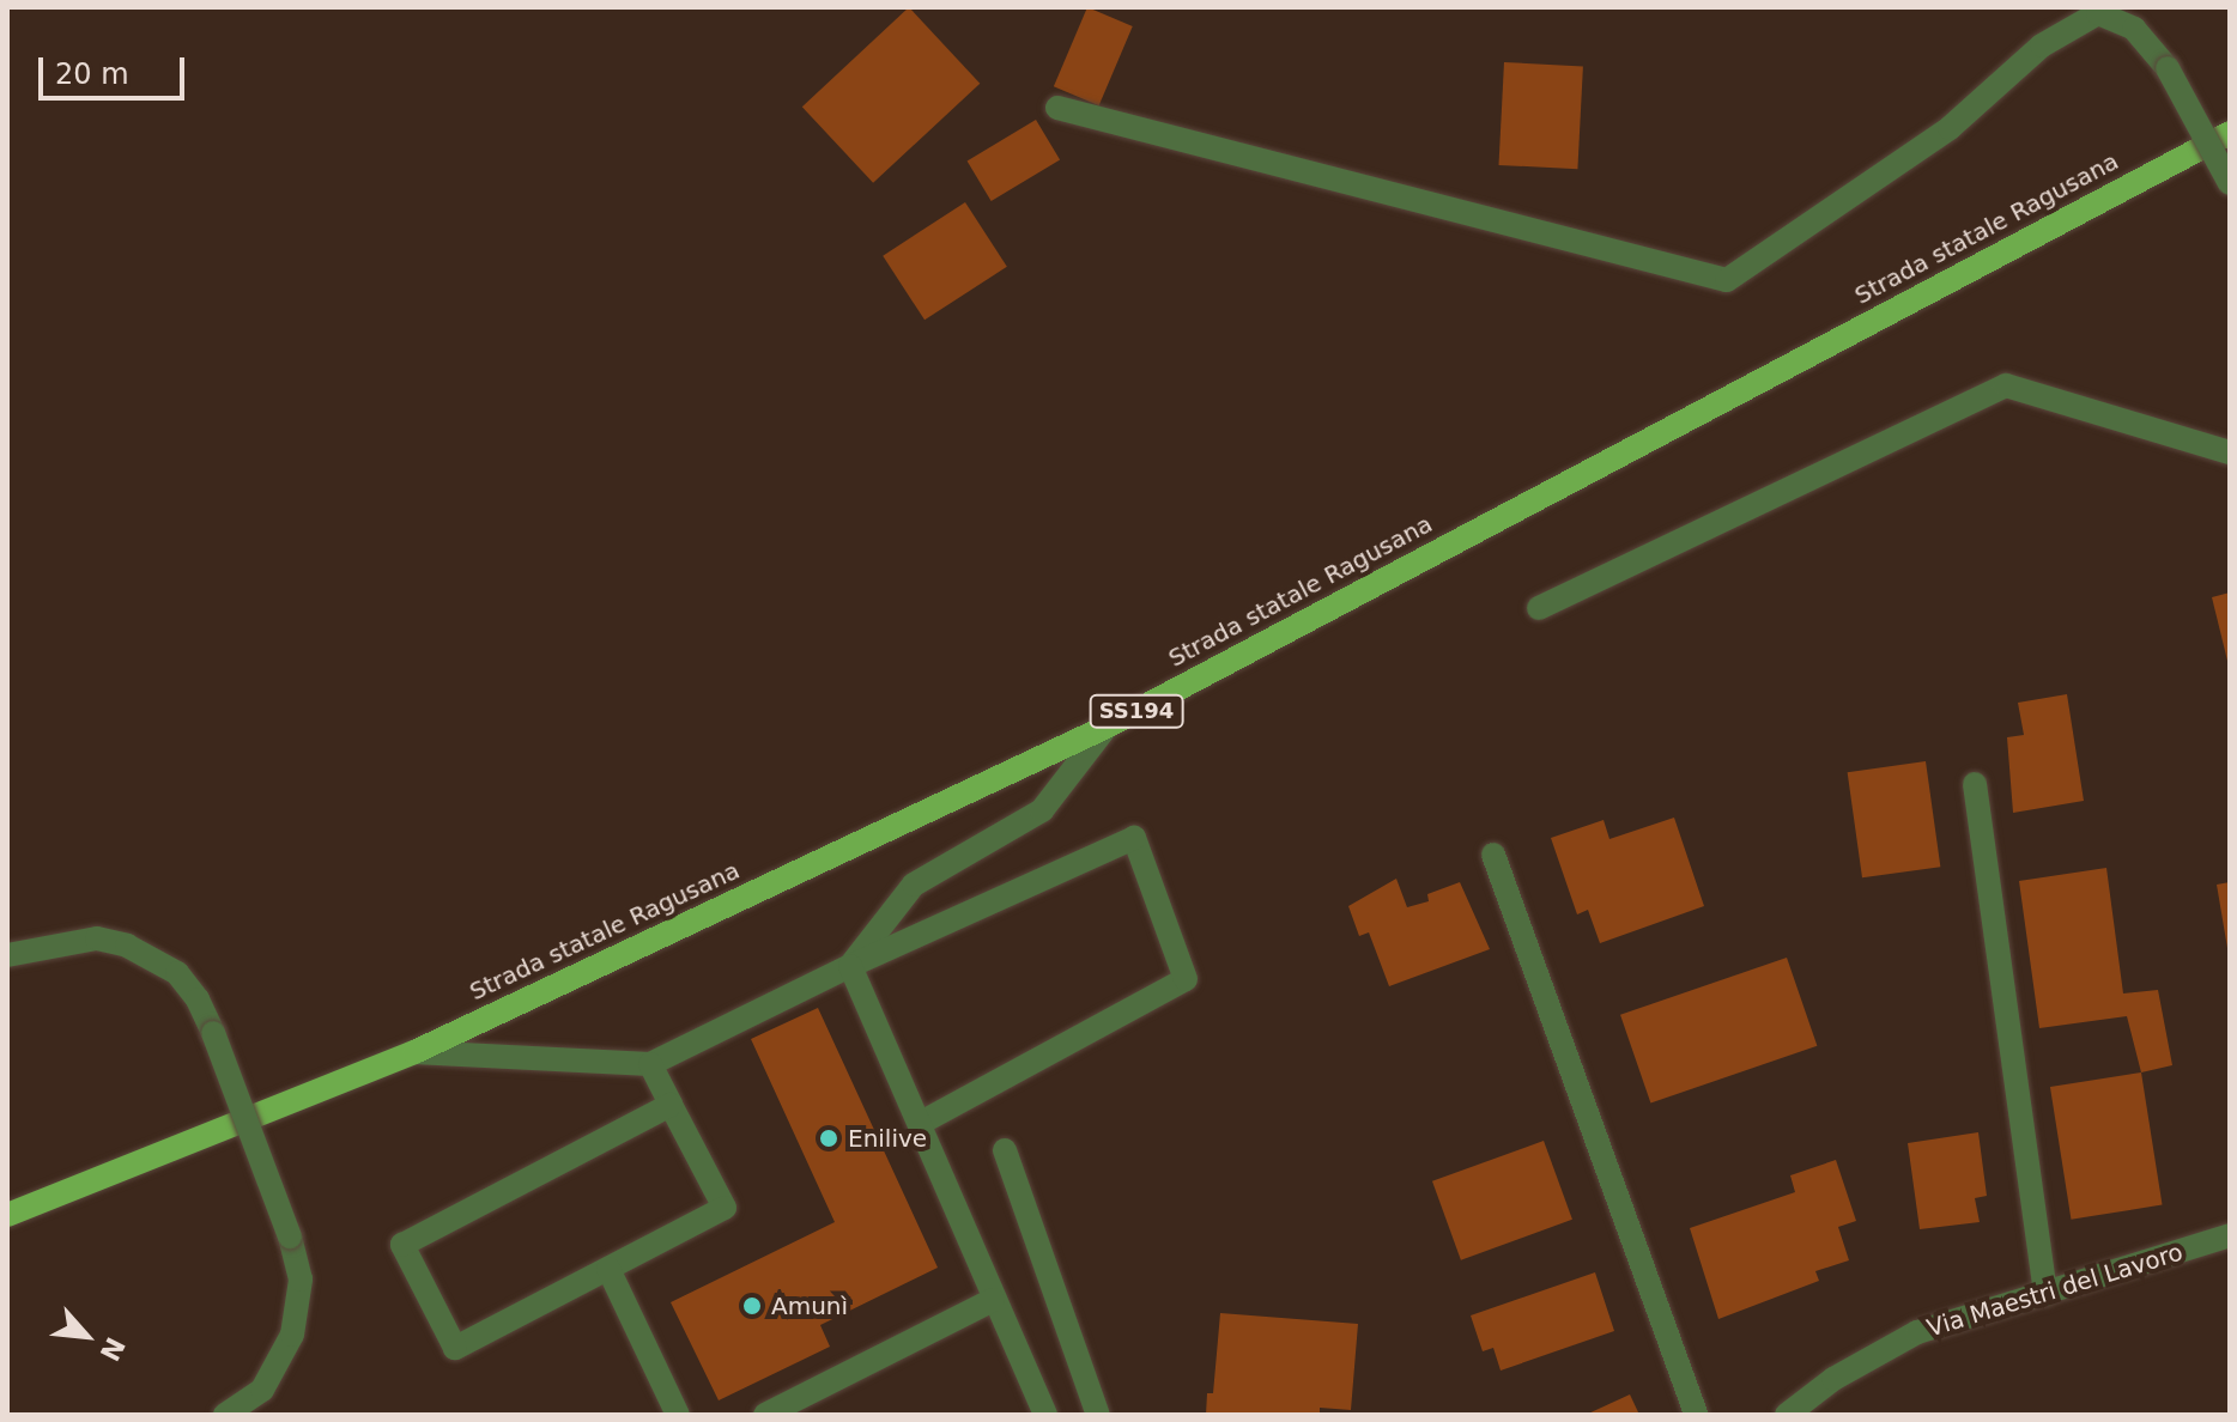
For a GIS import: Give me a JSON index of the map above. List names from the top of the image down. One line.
{"streets":{"main road":["Strada statale Ragusana","SS194"],"street":["Via Maestri del Lavoro"]},"places":["Enilive","Amunì"],"scale_bar":"20 m","north":"bottom right"}
